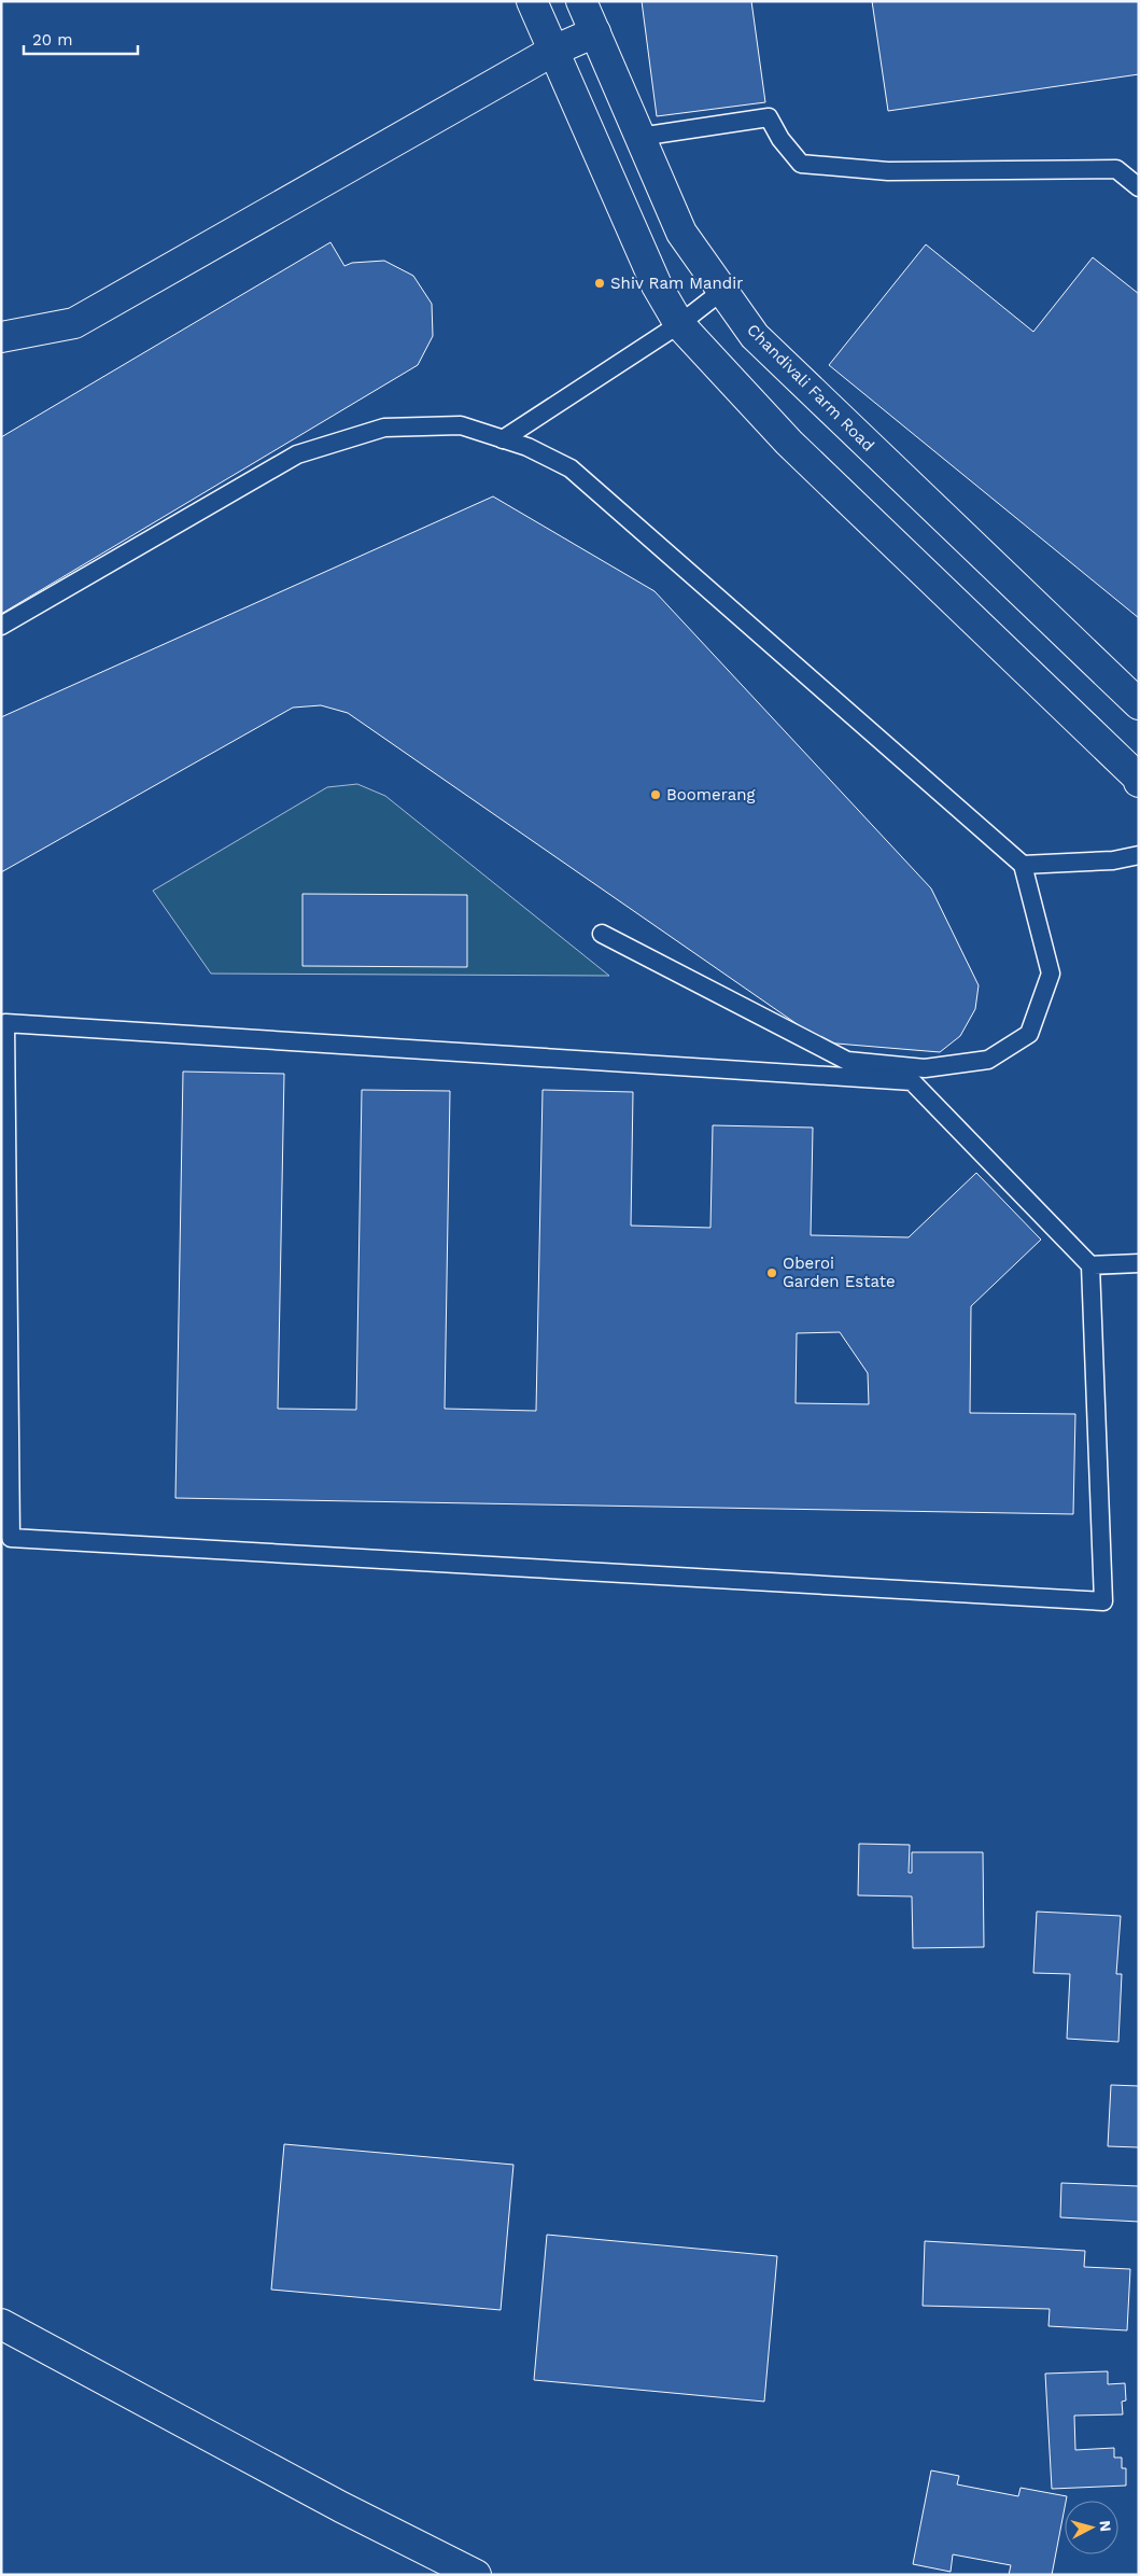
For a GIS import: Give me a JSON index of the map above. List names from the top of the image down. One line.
{"streets":{"street":["Chandivali Farm Road"]},"places":["Shiv Ram Mandir","Boomerang","Oberoi Garden Estate"],"scale_bar":"20 m","north":"right"}
